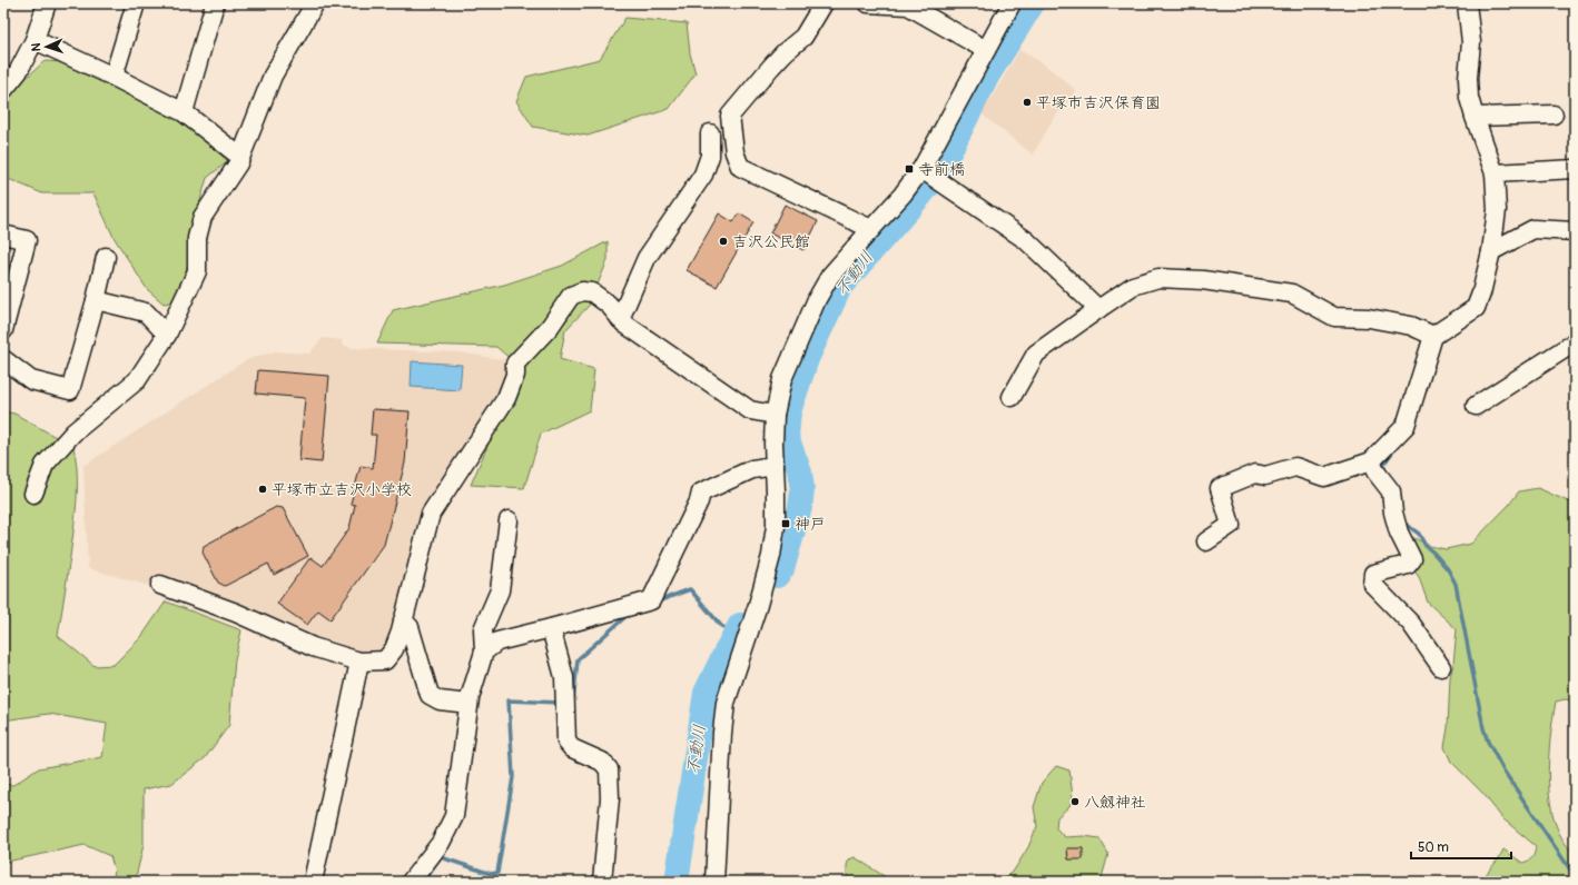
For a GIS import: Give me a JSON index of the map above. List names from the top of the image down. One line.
{"water":["不動川"],"places":{"other":["平塚市吉沢保育園","吉沢公民館","平塚市立吉沢小学校","八劔神社"],"transit":["寺前橋","神戸"]},"scale_bar":"50 m","north":"left"}
